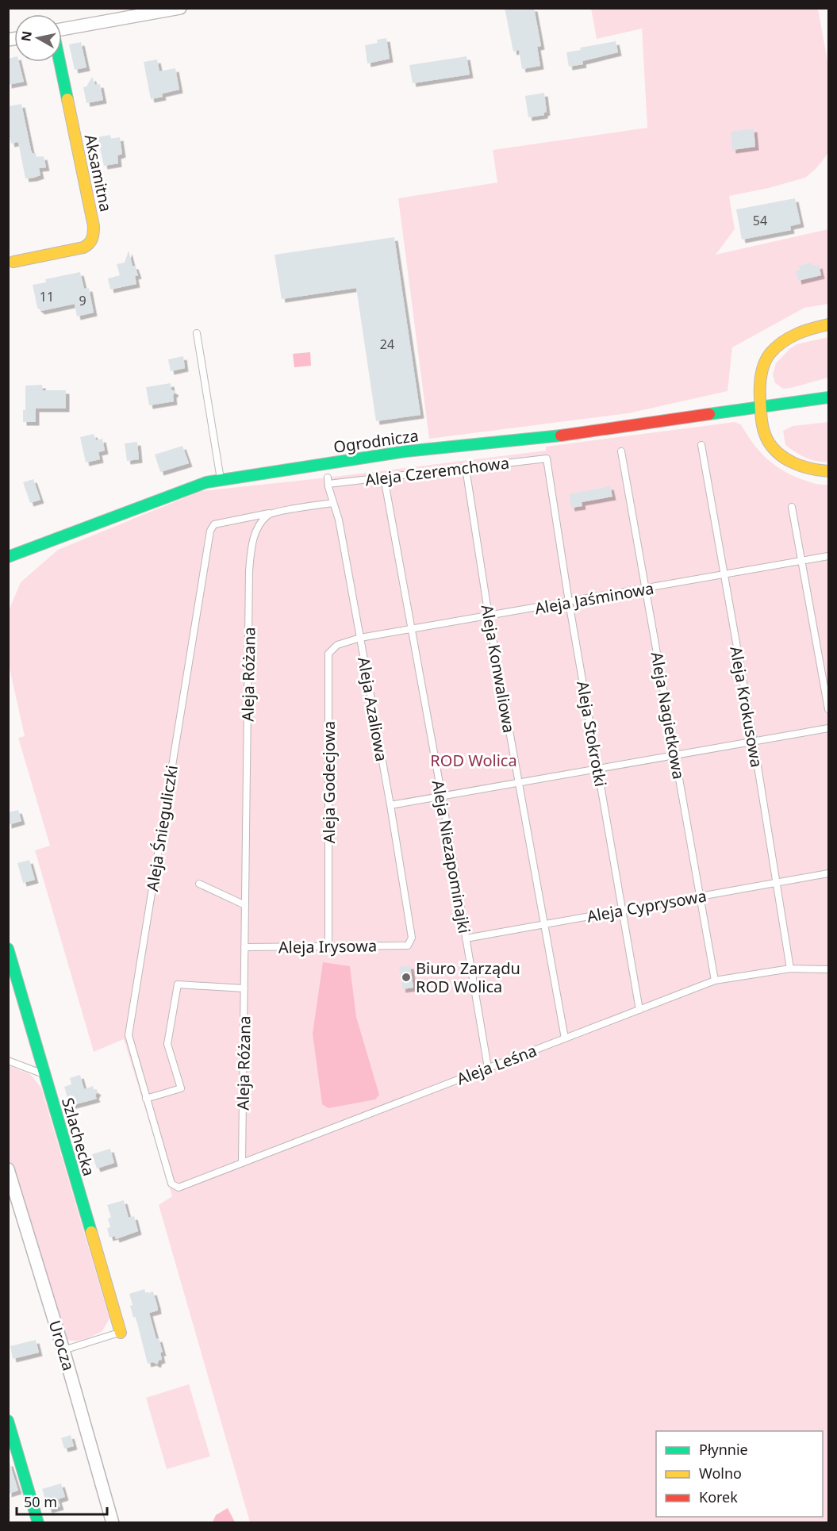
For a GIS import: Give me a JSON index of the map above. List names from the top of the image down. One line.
{"streets":{"street":["Aksamitna","Ogrodnicza","Szlachecka","Urocza"],"lane":["Aleja Czeremchowa","Aleja Jaśminowa","Aleja Konwaliowa","Aleja Różana","Aleja Krokusowa","Aleja Azaliowa","Aleja Nagietkowa","Aleja Stokrotki","Aleja Godecjowa","Aleja Śnieguliczki","Aleja Niezapominajki","Aleja Cyprysowa","Aleja Irysowa","Aleja Leśna"]},"crossings":[["Aleja Czeremchowa","Aleja Konwaliowa"],["Aleja Czeremchowa","Aleja Azaliowa"],["Aleja Czeremchowa","Aleja Stokrotki"],["Aleja Czeremchowa","Aleja Niezapominajki"],["Aleja Jaśminowa","Aleja Konwaliowa"],["Aleja Jaśminowa","Aleja Krokusowa"],["Aleja Jaśminowa","Aleja Azaliowa"],["Aleja Jaśminowa","Aleja Nagietkowa"],["Aleja Jaśminowa","Aleja Stokrotki"],["Aleja Jaśminowa","Aleja Godecjowa"],["Aleja Jaśminowa","Aleja Niezapominajki"],["Aleja Konwaliowa","Aleja Cyprysowa"],["Aleja Konwaliowa","Aleja Leśna"],["Aleja Różana","Aleja Śnieguliczki"],["Aleja Różana","Aleja Irysowa"],["Aleja Różana","Aleja Leśna"],["Aleja Krokusowa","Aleja Cyprysowa"],["Aleja Krokusowa","Aleja Leśna"],["Aleja Azaliowa","Aleja Godecjowa"],["Aleja Azaliowa","Aleja Irysowa"],["Aleja Nagietkowa","Aleja Cyprysowa"],["Aleja Nagietkowa","Aleja Leśna"],["Aleja Stokrotki","Aleja Cyprysowa"],["Aleja Stokrotki","Aleja Leśna"],["Aleja Godecjowa","Aleja Irysowa"],["Aleja Śnieguliczki","Aleja Leśna"],["Aleja Niezapominajki","Aleja Cyprysowa"],["Aleja Niezapominajki","Aleja Leśna"]],"parks":["ROD Wolica"],"places":["Biuro Zarządu ROD Wolica"],"house_numbers":["54","11","9","24"],"legend":["Płynnie","Wolno","Korek"],"scale_bar":"50 m","north":"left"}
